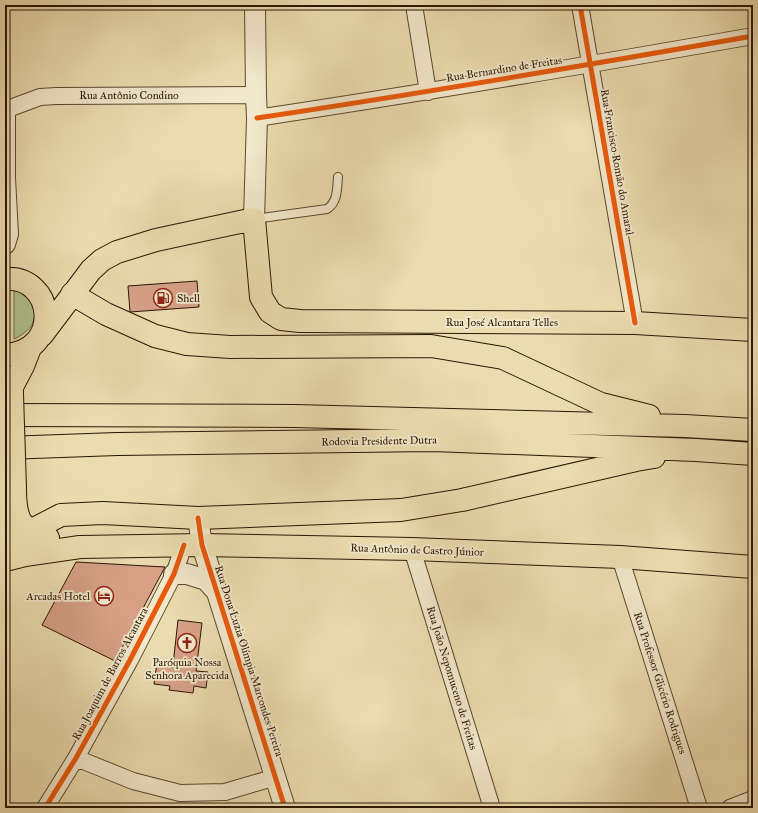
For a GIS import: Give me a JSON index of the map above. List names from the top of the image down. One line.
{"streets":{"main road":["Rua José Alcantara Telles","Rodovia Presidente Dutra","Rua Antônio de Castro Júnior"],"street":["Rua Bernardino de Freitas","Rua Antônio Condino","Rua Francisco Romão do Amaral","Rua Dona Luzia Olímpia Marcondes Pereira","Rua Joaquim de Barros Alcantara","Rua João Nepomuceno de Freitas","Rua Professor Glicério Rodrigues"]},"crossings":[["Rua Bernardino de Freitas","Rua Francisco Romão do Amaral"],["Rua Francisco Romão do Amaral","Rua José Alcantara Telles"],["Rua Antônio de Castro Júnior","Rua Dona Luzia Olímpia Marcondes Pereira"],["Rua Antônio de Castro Júnior","Rua Joaquim de Barros Alcantara"],["Rua Antônio de Castro Júnior","Rua João Nepomuceno de Freitas"],["Rua Antônio de Castro Júnior","Rua Professor Glicério Rodrigues"],["Rua Dona Luzia Olímpia Marcondes Pereira","Rua Joaquim de Barros Alcantara"]],"places":{"fuel station":["Shell"],"hotel":["Arcadas Hotel"],"church":["Paróquia Nossa Senhora Aparecida"]}}
